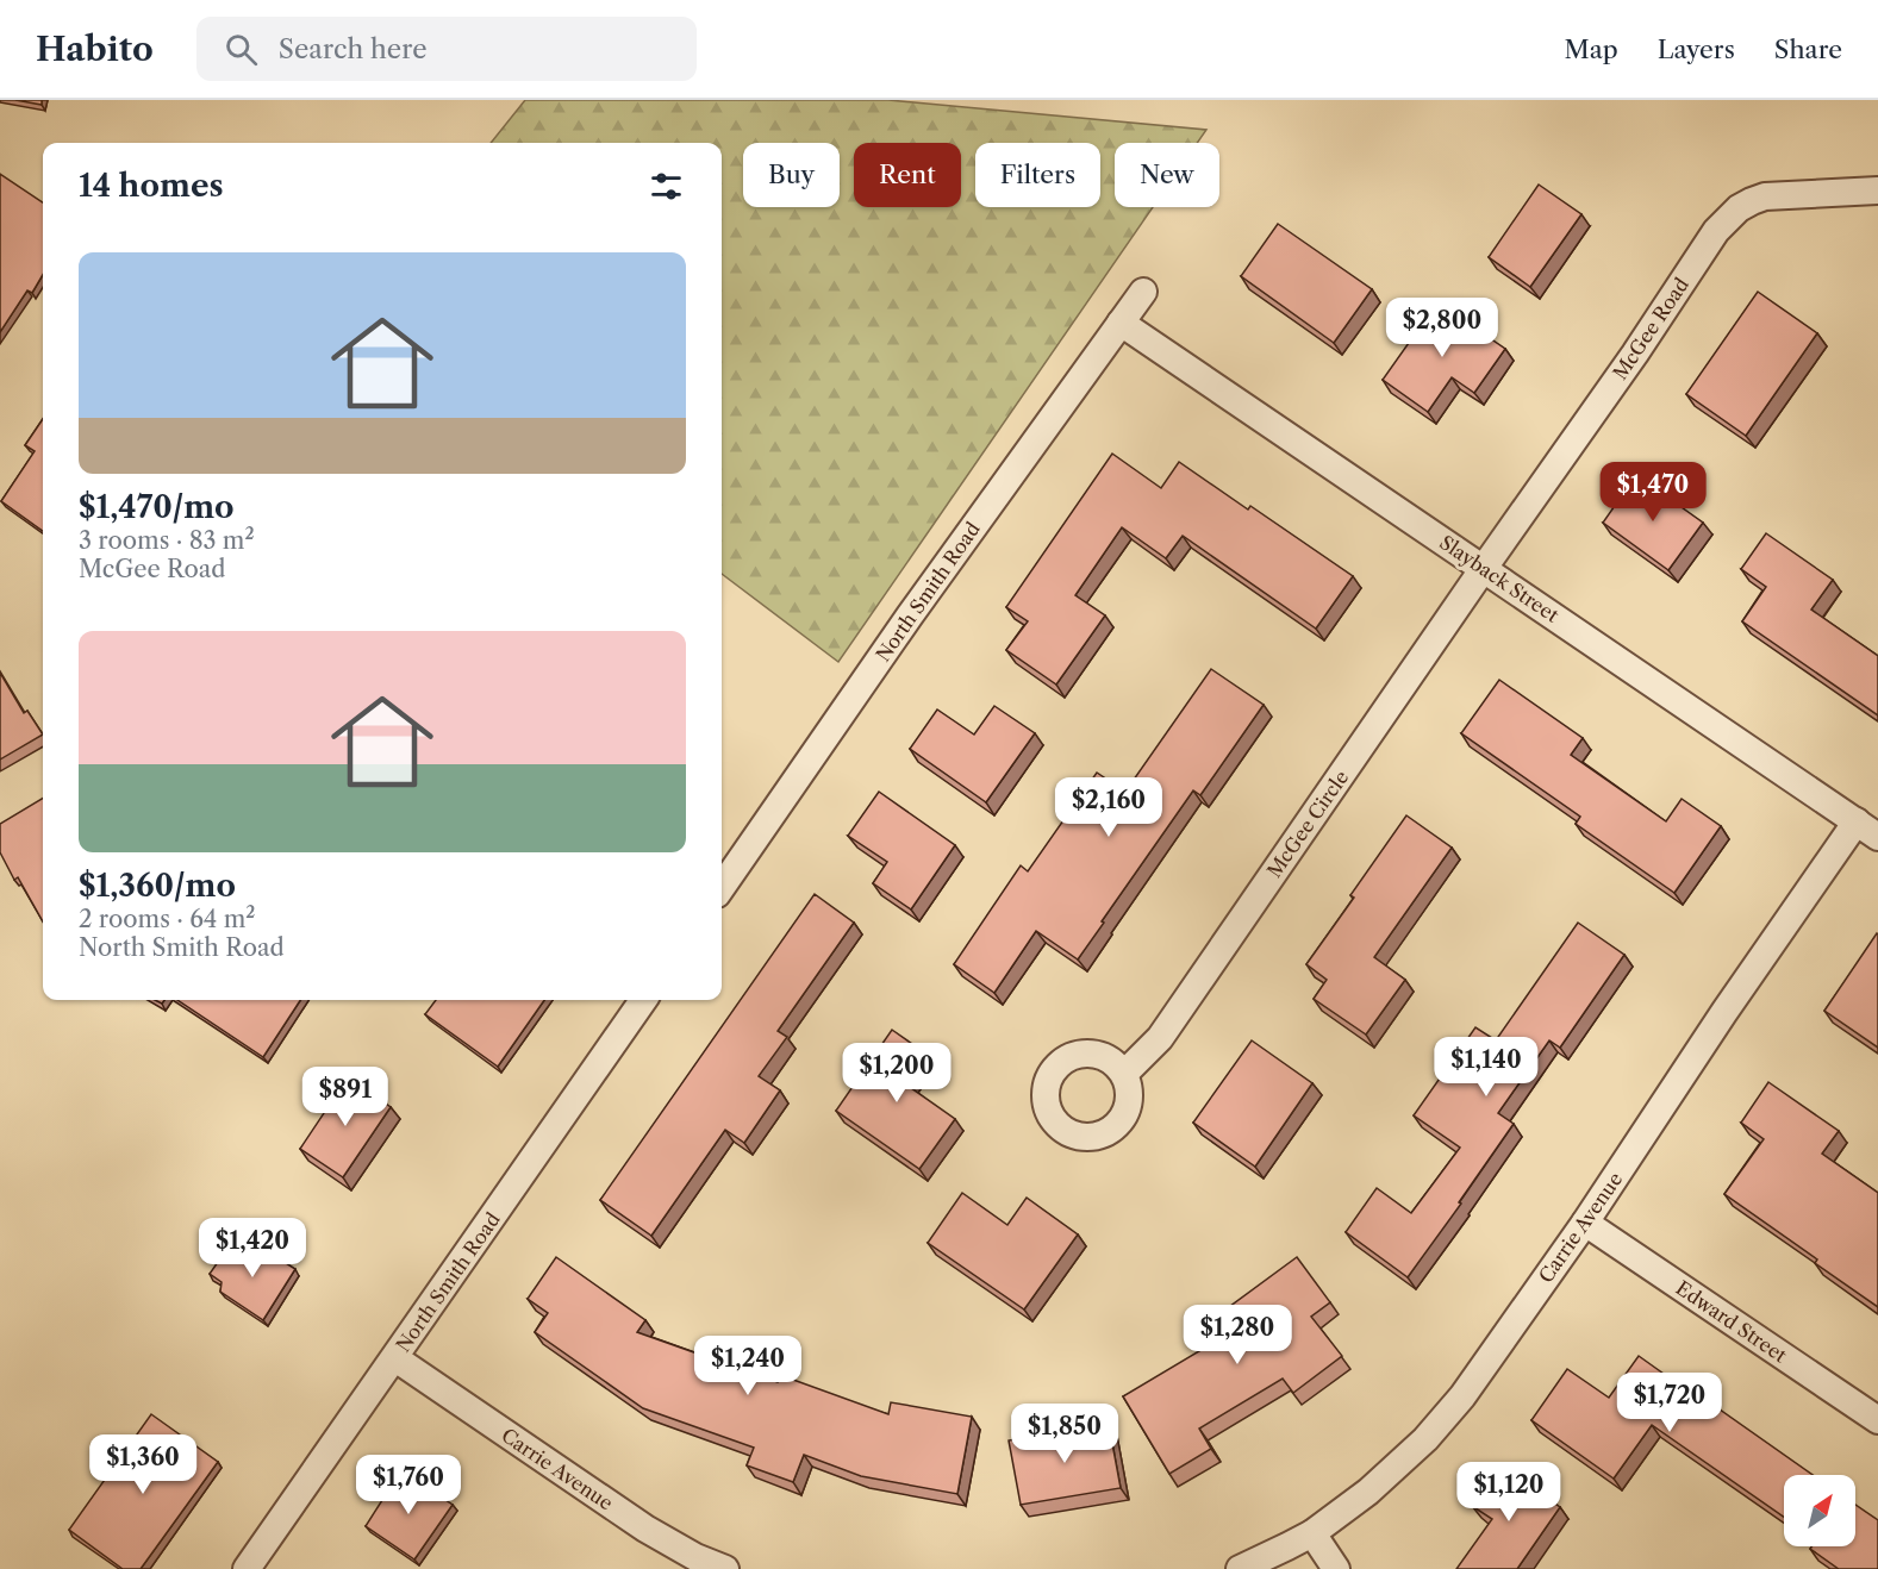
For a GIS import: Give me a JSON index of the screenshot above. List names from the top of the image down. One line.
{"streets":{"street":["McGee Road","Slayback Street","North Smith Road","McGee Circle","Carrie Avenue","Edward Street"]},"crossings":[["McGee Road","Slayback Street"],["McGee Road","McGee Circle"],["Slayback Street","North Smith Road"],["Slayback Street","McGee Circle"],["Slayback Street","Carrie Avenue"],["North Smith Road","Carrie Avenue"],["Carrie Avenue","Edward Street"]],"north":"top right","page":{"header":"Habito","search":"Search here","nav":["Map","Layers","Share"],"chip":["Buy","Rent","Filters","New"],"heading":"14 homes","list":[{"name":"$1,470/mo","note":"3 rooms · 83 m² · McGee Road"},{"name":"$1,360/mo","note":"2 rooms · 64 m² · North Smith Road"}],"price":["$2,800","$1,470","$2,160","$1,140","$1,200","$891","$1,420","$1,280","$1,240","$1,720","$1,850","$1,360","$1,760","$1,120"]}}
